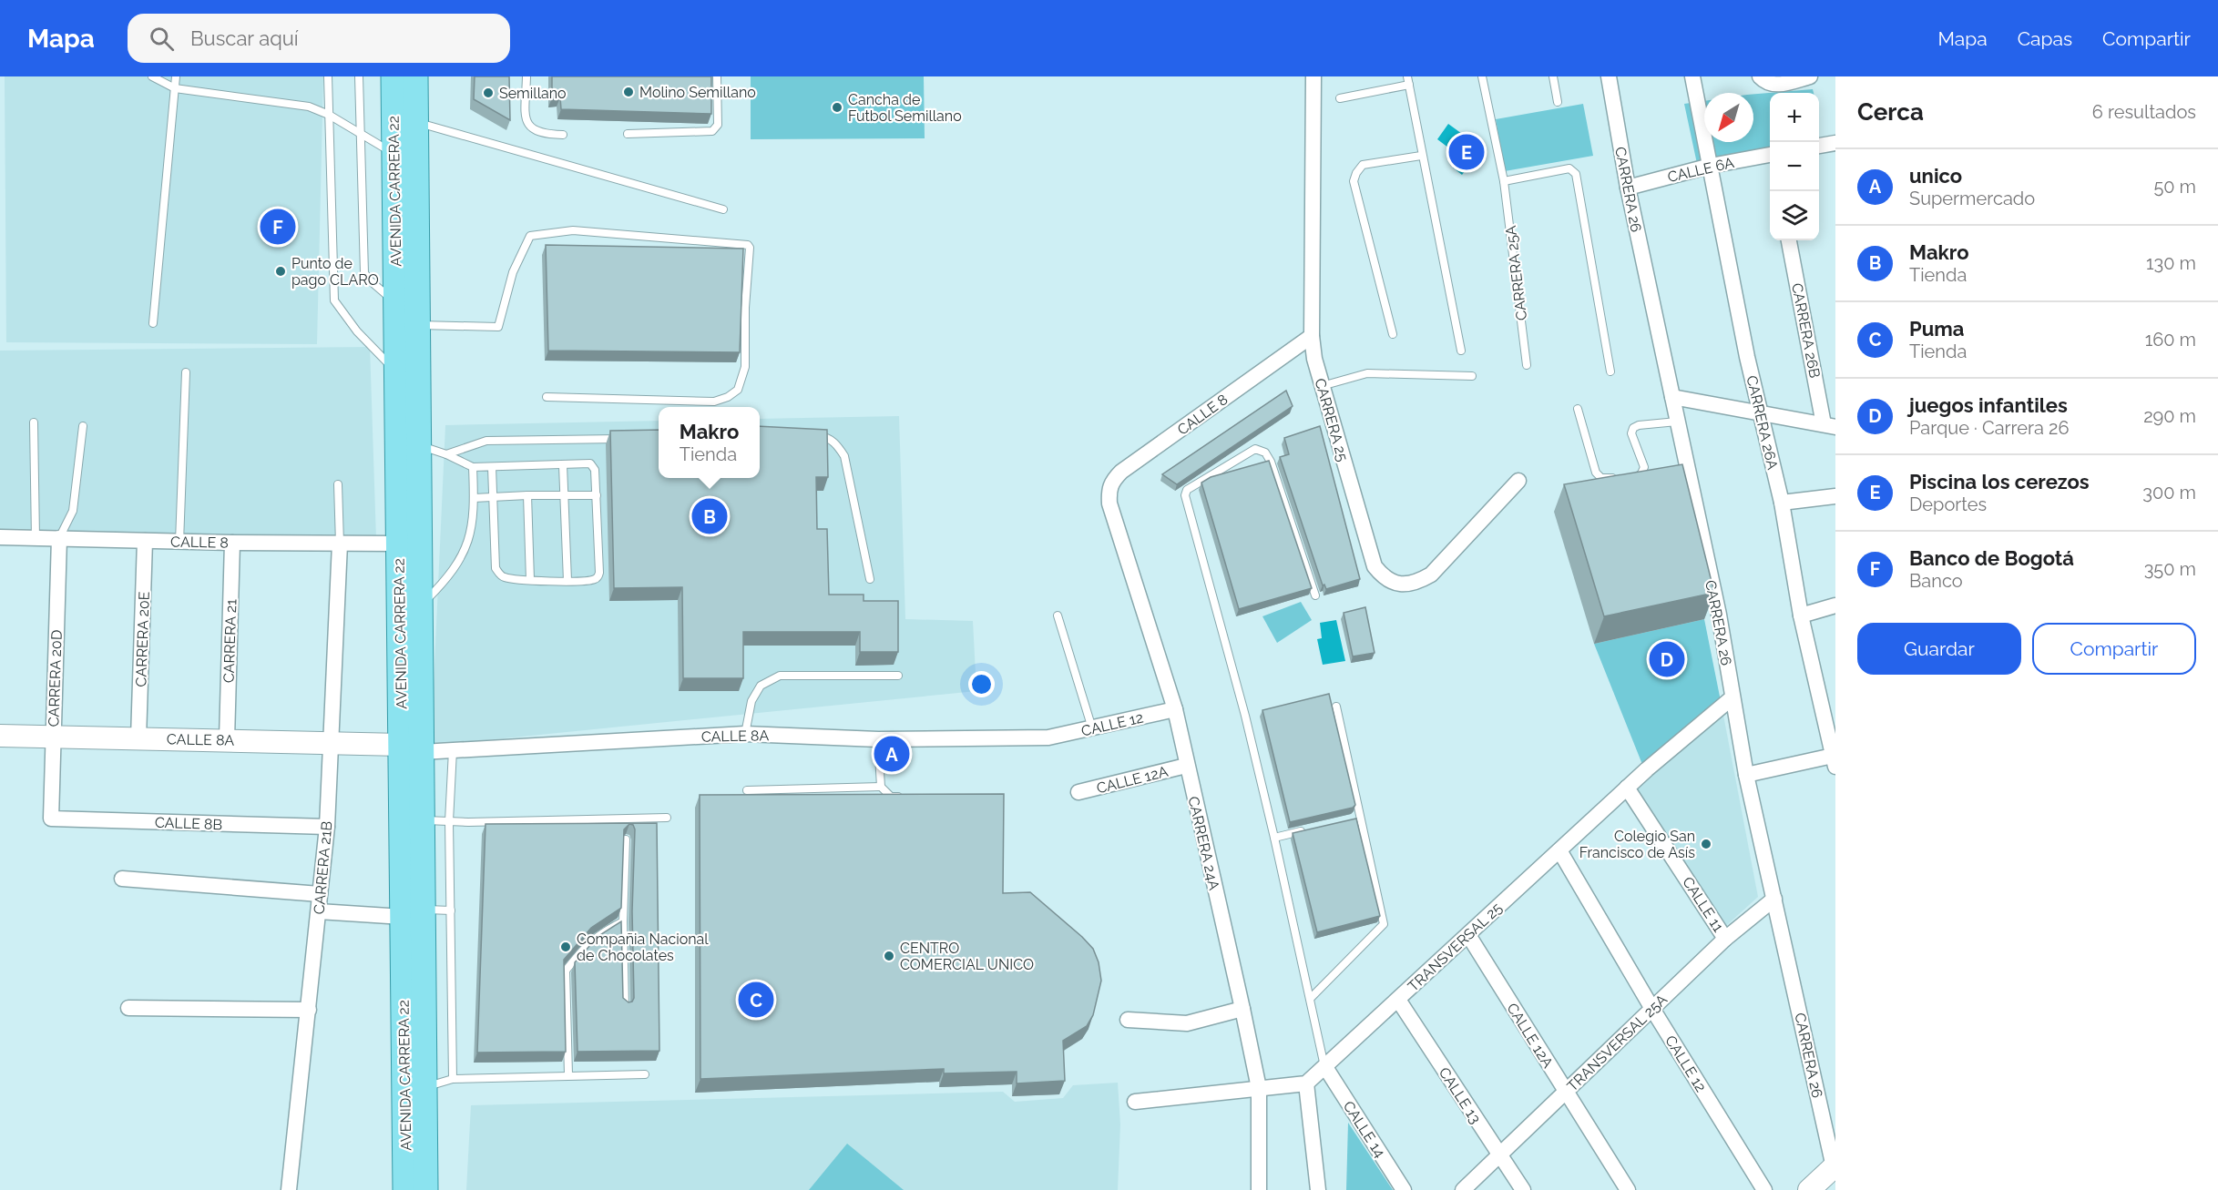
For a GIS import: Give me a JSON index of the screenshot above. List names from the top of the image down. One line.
{"streets":{"main road":["AVENIDA CARRERA 22"],"street":["CALLE 6A","CARRERA 26","CARRERA 26B","CALLE 8","CARRERA 25","CARRERA 26A","CARRERA 20E","CARRERA 21","CARRERA 20D","CALLE 12","CALLE 8A","CALLE 12A","CALLE 8B","CARRERA 24A","CARRERA 21B","CALLE 11","TRANSVERSAL 25","TRANSVERSAL 25A","CALLE 13","CALLE 14"],"lane":["CARRERA 25A"]},"crossings":[["CALLE 6A","CARRERA 26"],["CALLE 6A","CARRERA 26A"],["CARRERA 26","TRANSVERSAL 25"],["CARRERA 26","TRANSVERSAL 25A"],["AVENIDA CARRERA 22","CALLE 8"],["AVENIDA CARRERA 22","CALLE 8A"],["CALLE 8","CARRERA 25"],["CALLE 8","CARRERA 20E"],["CALLE 8","CARRERA 21"],["CALLE 8","CARRERA 20D"],["CALLE 8","CARRERA 24A"],["CALLE 8","CARRERA 21B"],["CARRERA 20E","CALLE 8A"],["CARRERA 21","CALLE 8A"],["CARRERA 20D","CALLE 8A"],["CARRERA 20D","CALLE 8B"],["CALLE 12","CALLE 8A"],["CALLE 12","CARRERA 24A"],["CALLE 12","TRANSVERSAL 25"],["CALLE 12","TRANSVERSAL 25A"],["CALLE 8A","CARRERA 21B"],["CALLE 12A","CARRERA 24A"],["CALLE 12A","TRANSVERSAL 25"],["CALLE 12A","TRANSVERSAL 25A"],["CALLE 8B","CARRERA 21B"],["CALLE 11","TRANSVERSAL 25"],["CALLE 11","TRANSVERSAL 25A"],["TRANSVERSAL 25","CALLE 13"],["TRANSVERSAL 25","CALLE 14"],["TRANSVERSAL 25A","CALLE 13"]],"places":["Molino Semillano","Semillano","Cancha de Futbol Semillano","Punto de pago CLARO","Colegio San Francisco de Asís","Compañia Nacional de Chocolates","CENTRO COMERCIAL UNICO"],"north":"bottom left","page":{"header":"Mapa","search":"Buscar aquí","nav":["Mapa","Capas","Compartir"],"heading":["Cerca","6 resultados"],"map_buttons":["+","−"],"pins":["E","F","B","D","A","C"],"list":[{"mark":"A","name":"unico","note":"Supermercado","value":"50 m"},{"mark":"B","name":"Makro","note":"Tienda","value":"130 m"},{"mark":"C","name":"Puma","note":"Tienda","value":"160 m"},{"mark":"D","name":"juegos infantiles","note":"Parque · Carrera 26","value":"290 m"},{"mark":"E","name":"Piscina los cerezos","note":"Deportes","value":"300 m"},{"mark":"F","name":"Banco de Bogotá","note":"Banco","value":"350 m"}],"popup":["Makro","Tienda"],"buttons":["Guardar","Compartir"]}}
